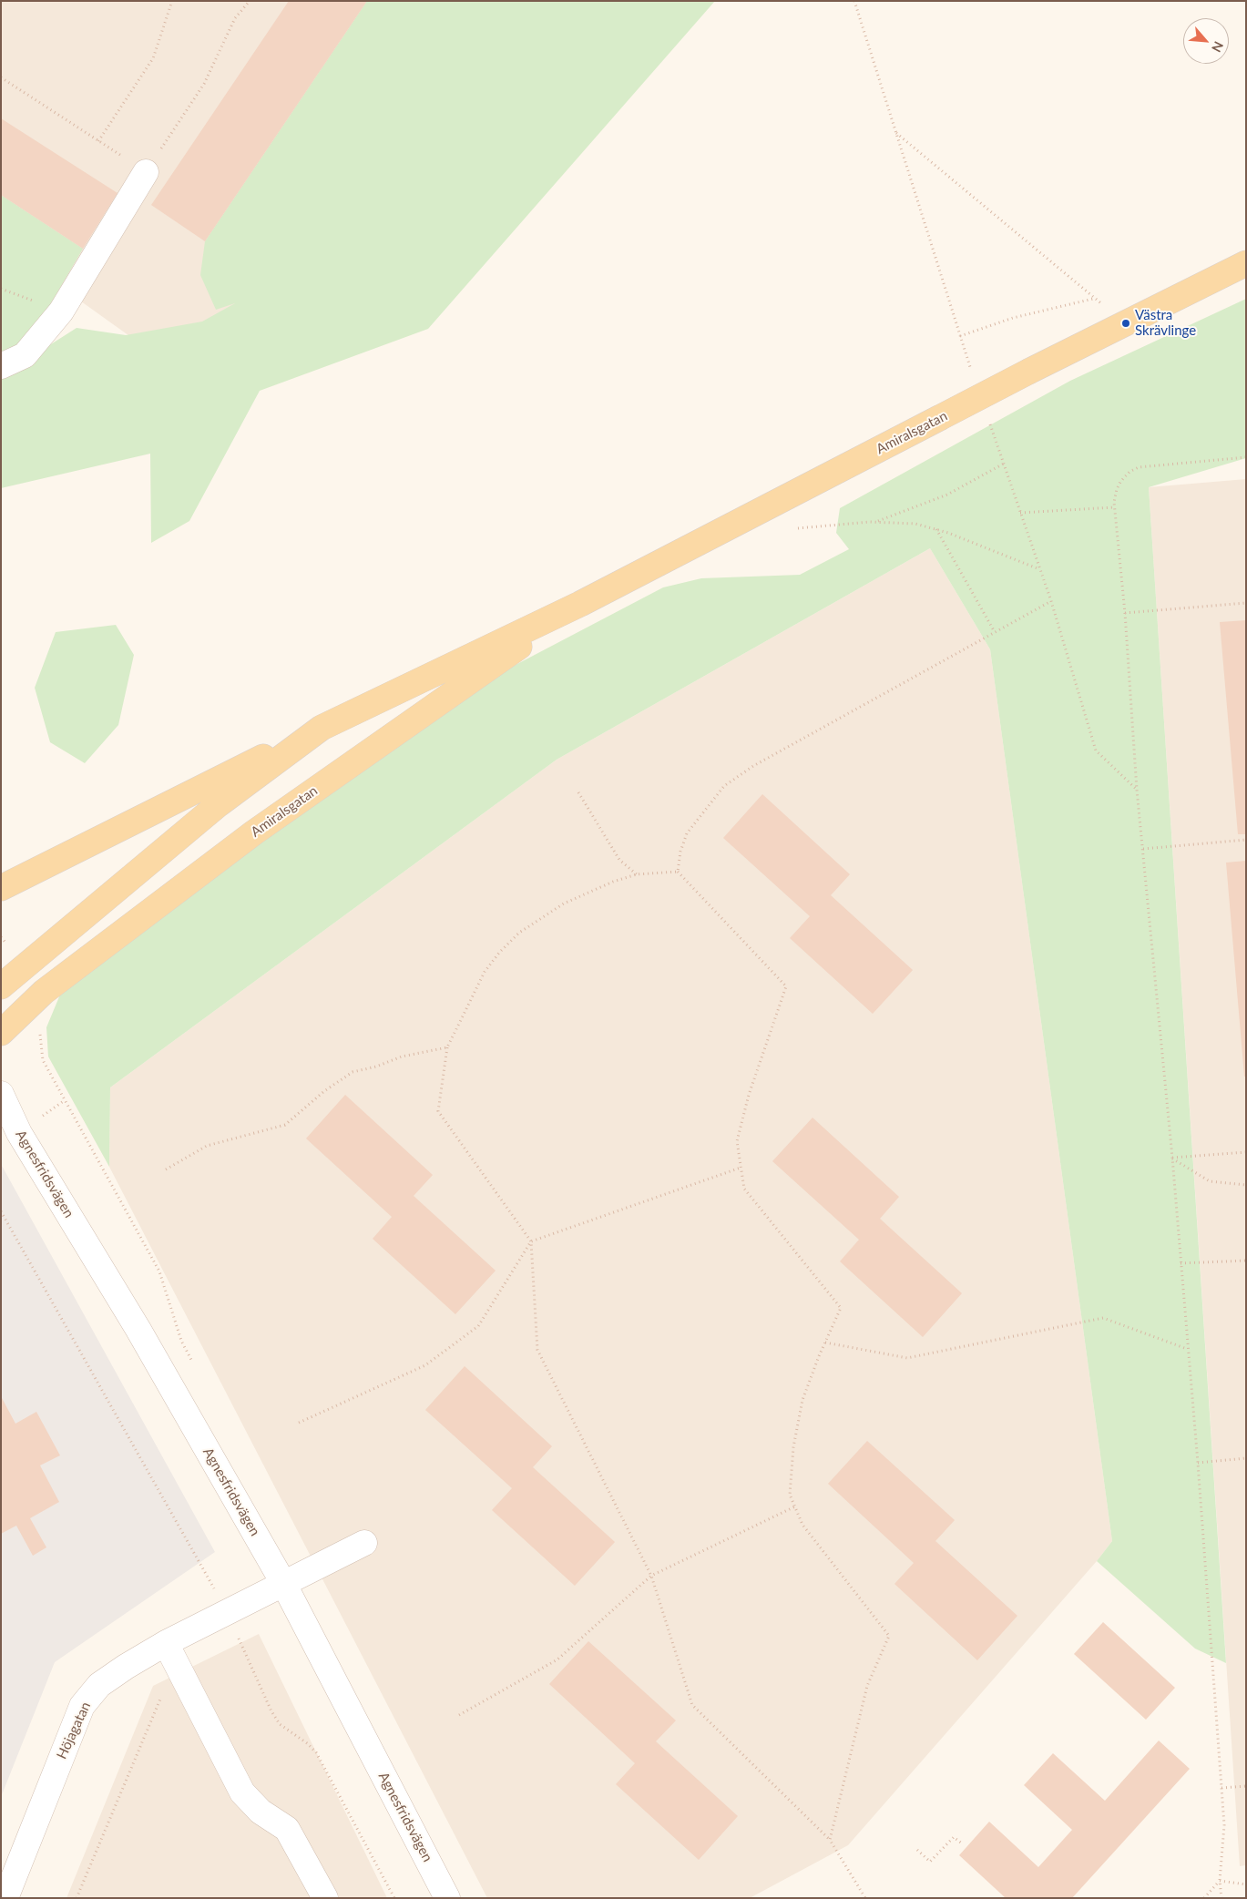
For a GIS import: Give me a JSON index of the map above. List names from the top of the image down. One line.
{"streets":{"main road":["Amiralsgatan"],"street":["Agnesfridsvägen","Höjagatan"]},"crossings":[["Agnesfridsvägen","Höjagatan"]],"places":["Västra Skrävlinge"],"north":"bottom right"}
